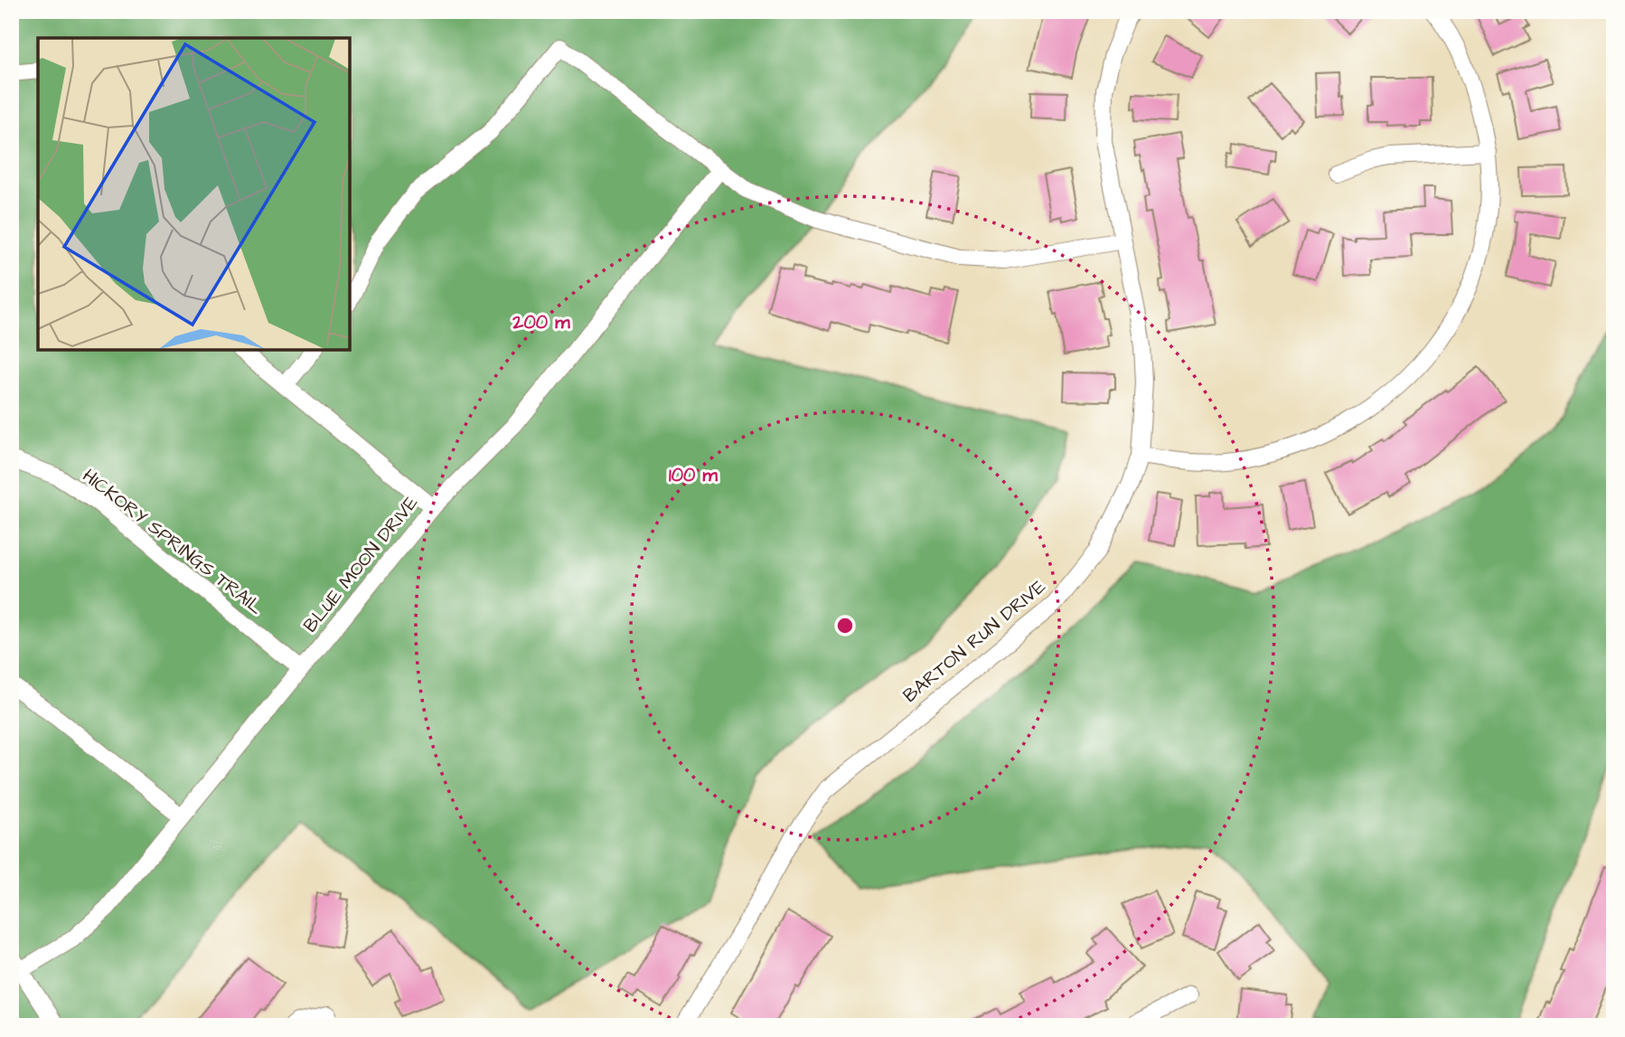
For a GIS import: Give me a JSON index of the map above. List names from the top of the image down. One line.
{"streets":{"street":["HICKORY SPRINGS TRAIL","BLUE MOON DRIVE","BARTON RUN DRIVE"]},"crossings":[["HICKORY SPRINGS TRAIL","BLUE MOON DRIVE"]],"rings":["200 m","100 m"]}
